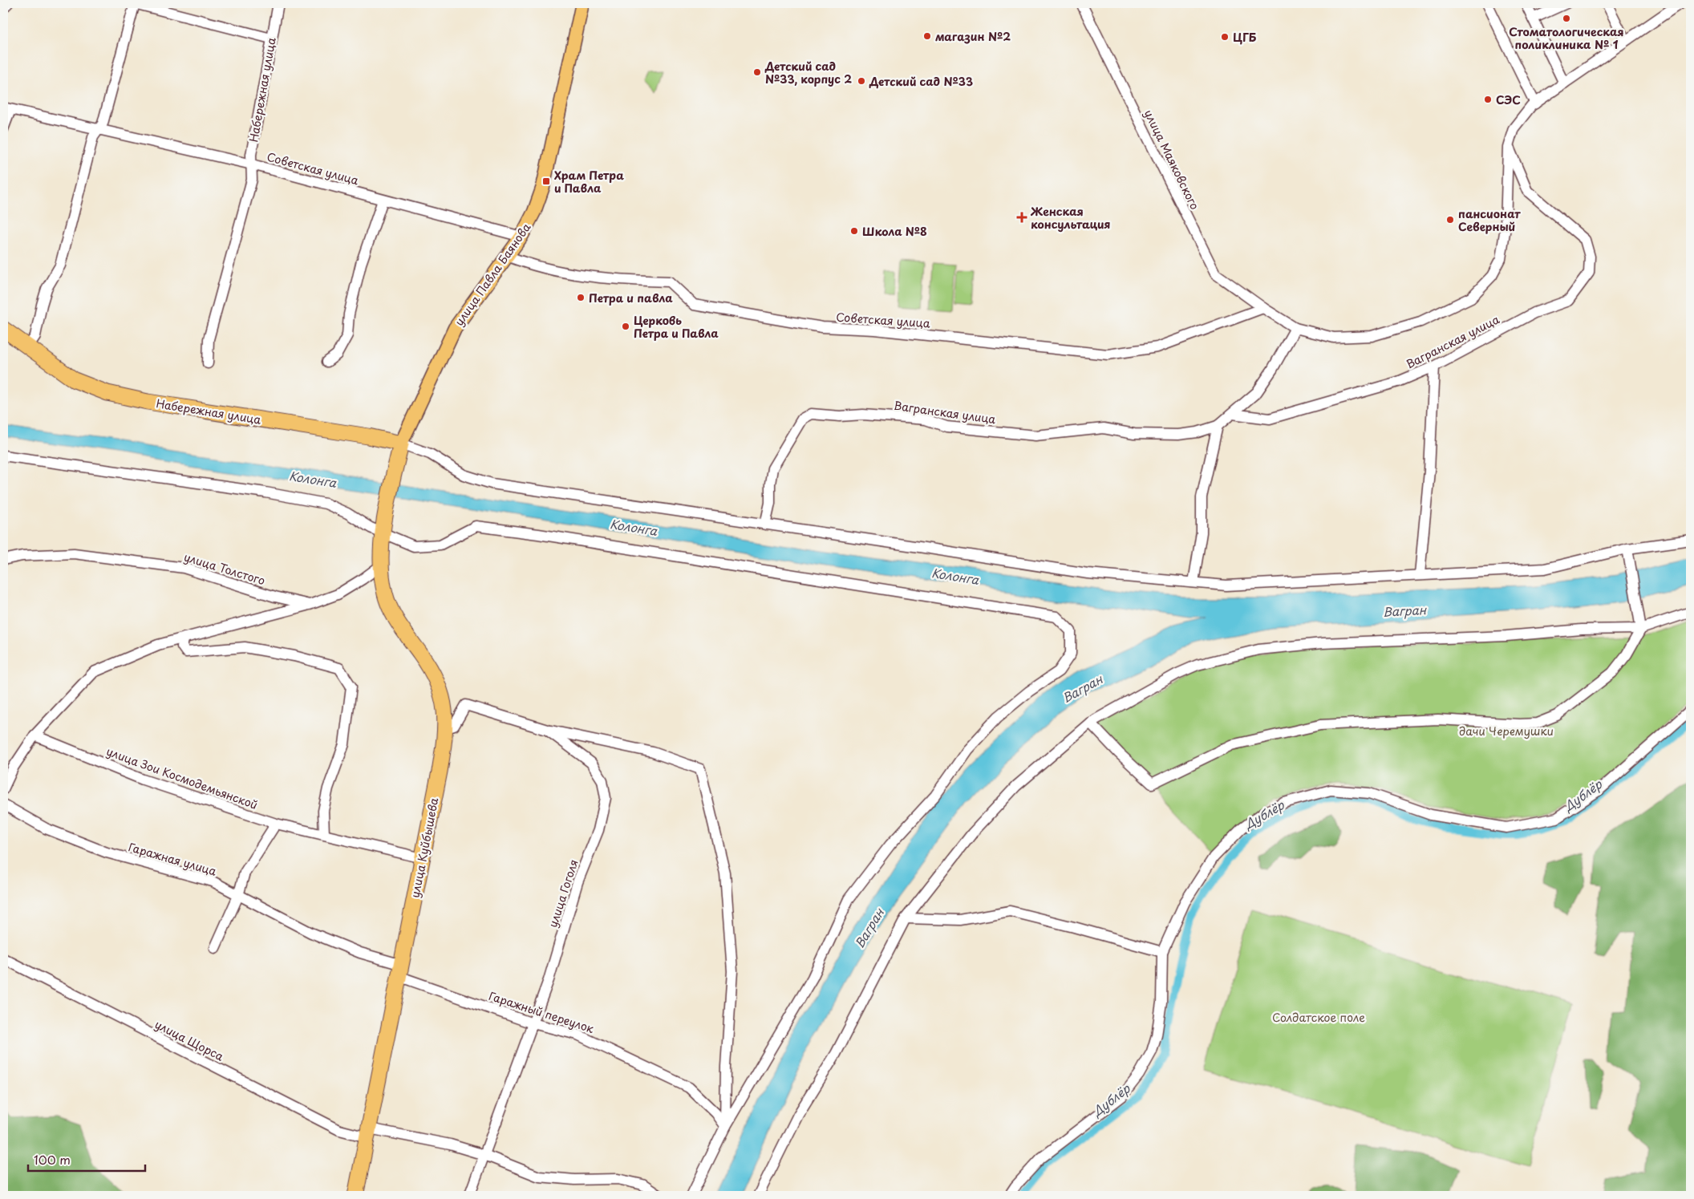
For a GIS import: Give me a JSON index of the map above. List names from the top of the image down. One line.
{"streets":{"highway":["Набережная улица","улица Куйбышева"],"main road":["улица Павла Баянова"],"street":["улица Маяковского","Советская улица","Вагранская улица","улица Толстого","улица Зои Космодемьянской","Гаражная улица","улица Гоголя","Гаражный переулок","улица Щорса"]},"crossings":[["Набережная улица","Советская улица"],["Набережная улица","улица Павла Баянова"],["Набережная улица","улица Куйбышева"],["улица Маяковского","Советская улица"],["улица Маяковского","Вагранская улица"],["Советская улица","улица Павла Баянова"],["улица Павла Баянова","улица Куйбышева"],["улица Зои Космодемьянской","улица Куйбышева"],["улица Куйбышева","Гаражная улица"],["улица Куйбышева","улица Гоголя"],["улица Куйбышева","Гаражный переулок"],["улица Куйбышева","улица Щорса"],["Гаражная улица","Гаражный переулок"],["улица Гоголя","Гаражный переулок"],["улица Гоголя","улица Щорса"]],"water":["Колонга","Вагран","Дублёр"],"parks":["дачи Черемушки","Солдатское поле"],"places":{"other":["Стоматологическая поликлиника № 1","магазин №2","ЦГБ","Детский сад №33, корпус 2","Детский сад №33","СЭС","пансионат Северный","Школа №8","Петра и павла","Церковь Петра и Павла"],"transit":["Храм Петра и Павла"],"health":["Женская консультация"]},"scale_bar":"100 m"}
